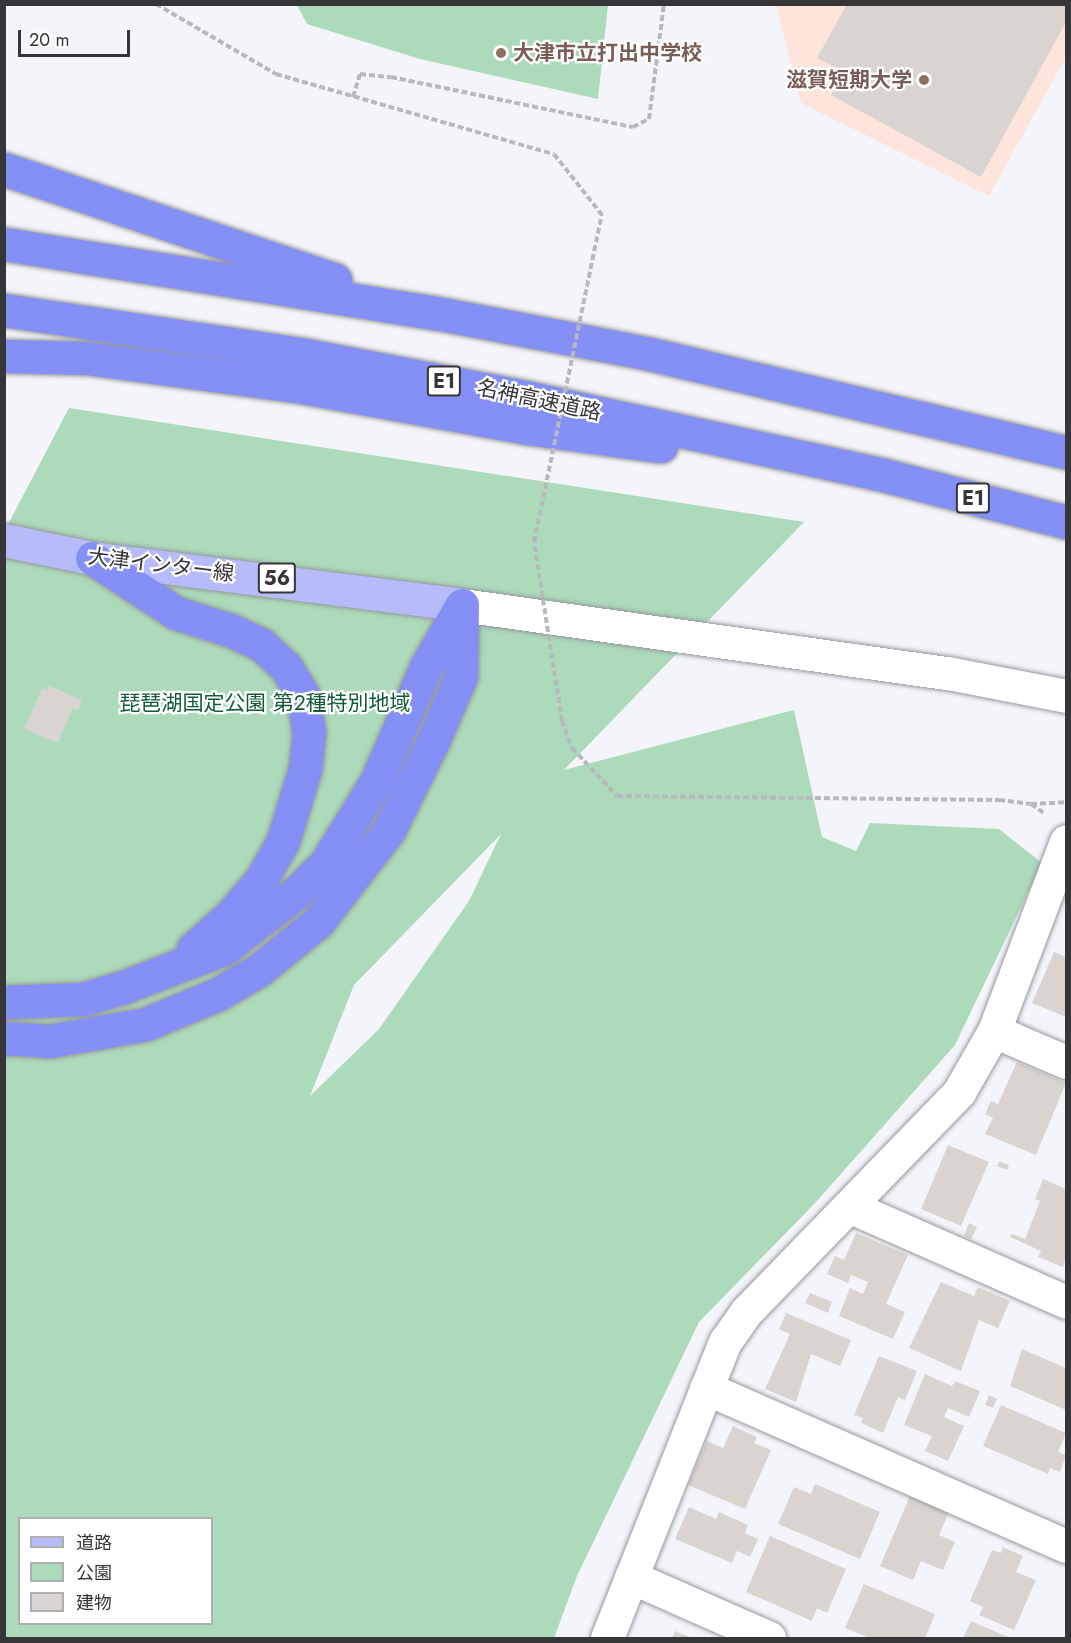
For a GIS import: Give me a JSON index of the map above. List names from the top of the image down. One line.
{"streets":{"highway":["E1","名神高速道路"],"main road":["大津インター線","56"]},"parks":["琵琶湖国定公園 第2種特別地域"],"places":["大津市立打出中学校","滋賀短期大学"],"legend":["道路","公園","建物"],"scale_bar":"20 m"}
